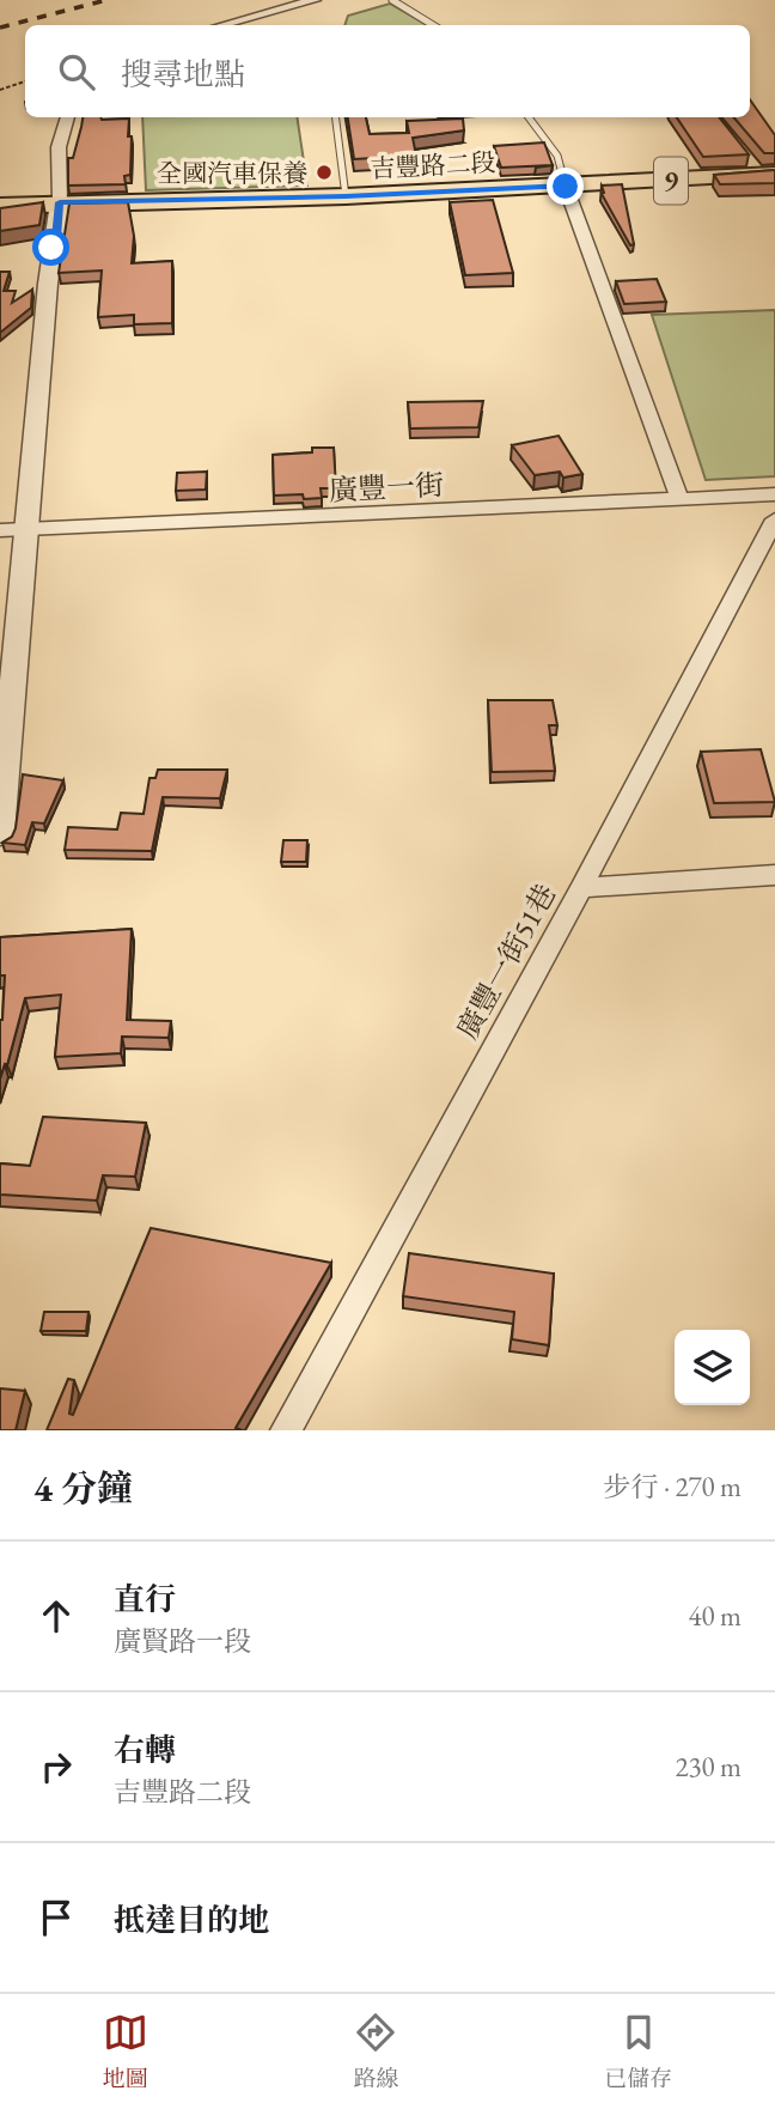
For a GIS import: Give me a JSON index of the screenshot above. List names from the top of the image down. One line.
{"streets":{"main road":["吉豐路二段","9"],"street":["廣豐一街","廣豐一街51巷"]},"crossings":[["吉豐路二段","9"]],"places":["全國汽車保養"],"page":{"search":"搜尋地點","heading":["4 分鐘","步行 · 270 m"],"list":[["直行","廣賢路一段","40 m"],["右轉","吉豐路二段","230 m"],"抵達目的地"],"nav":["地圖","路線","已儲存"]}}
